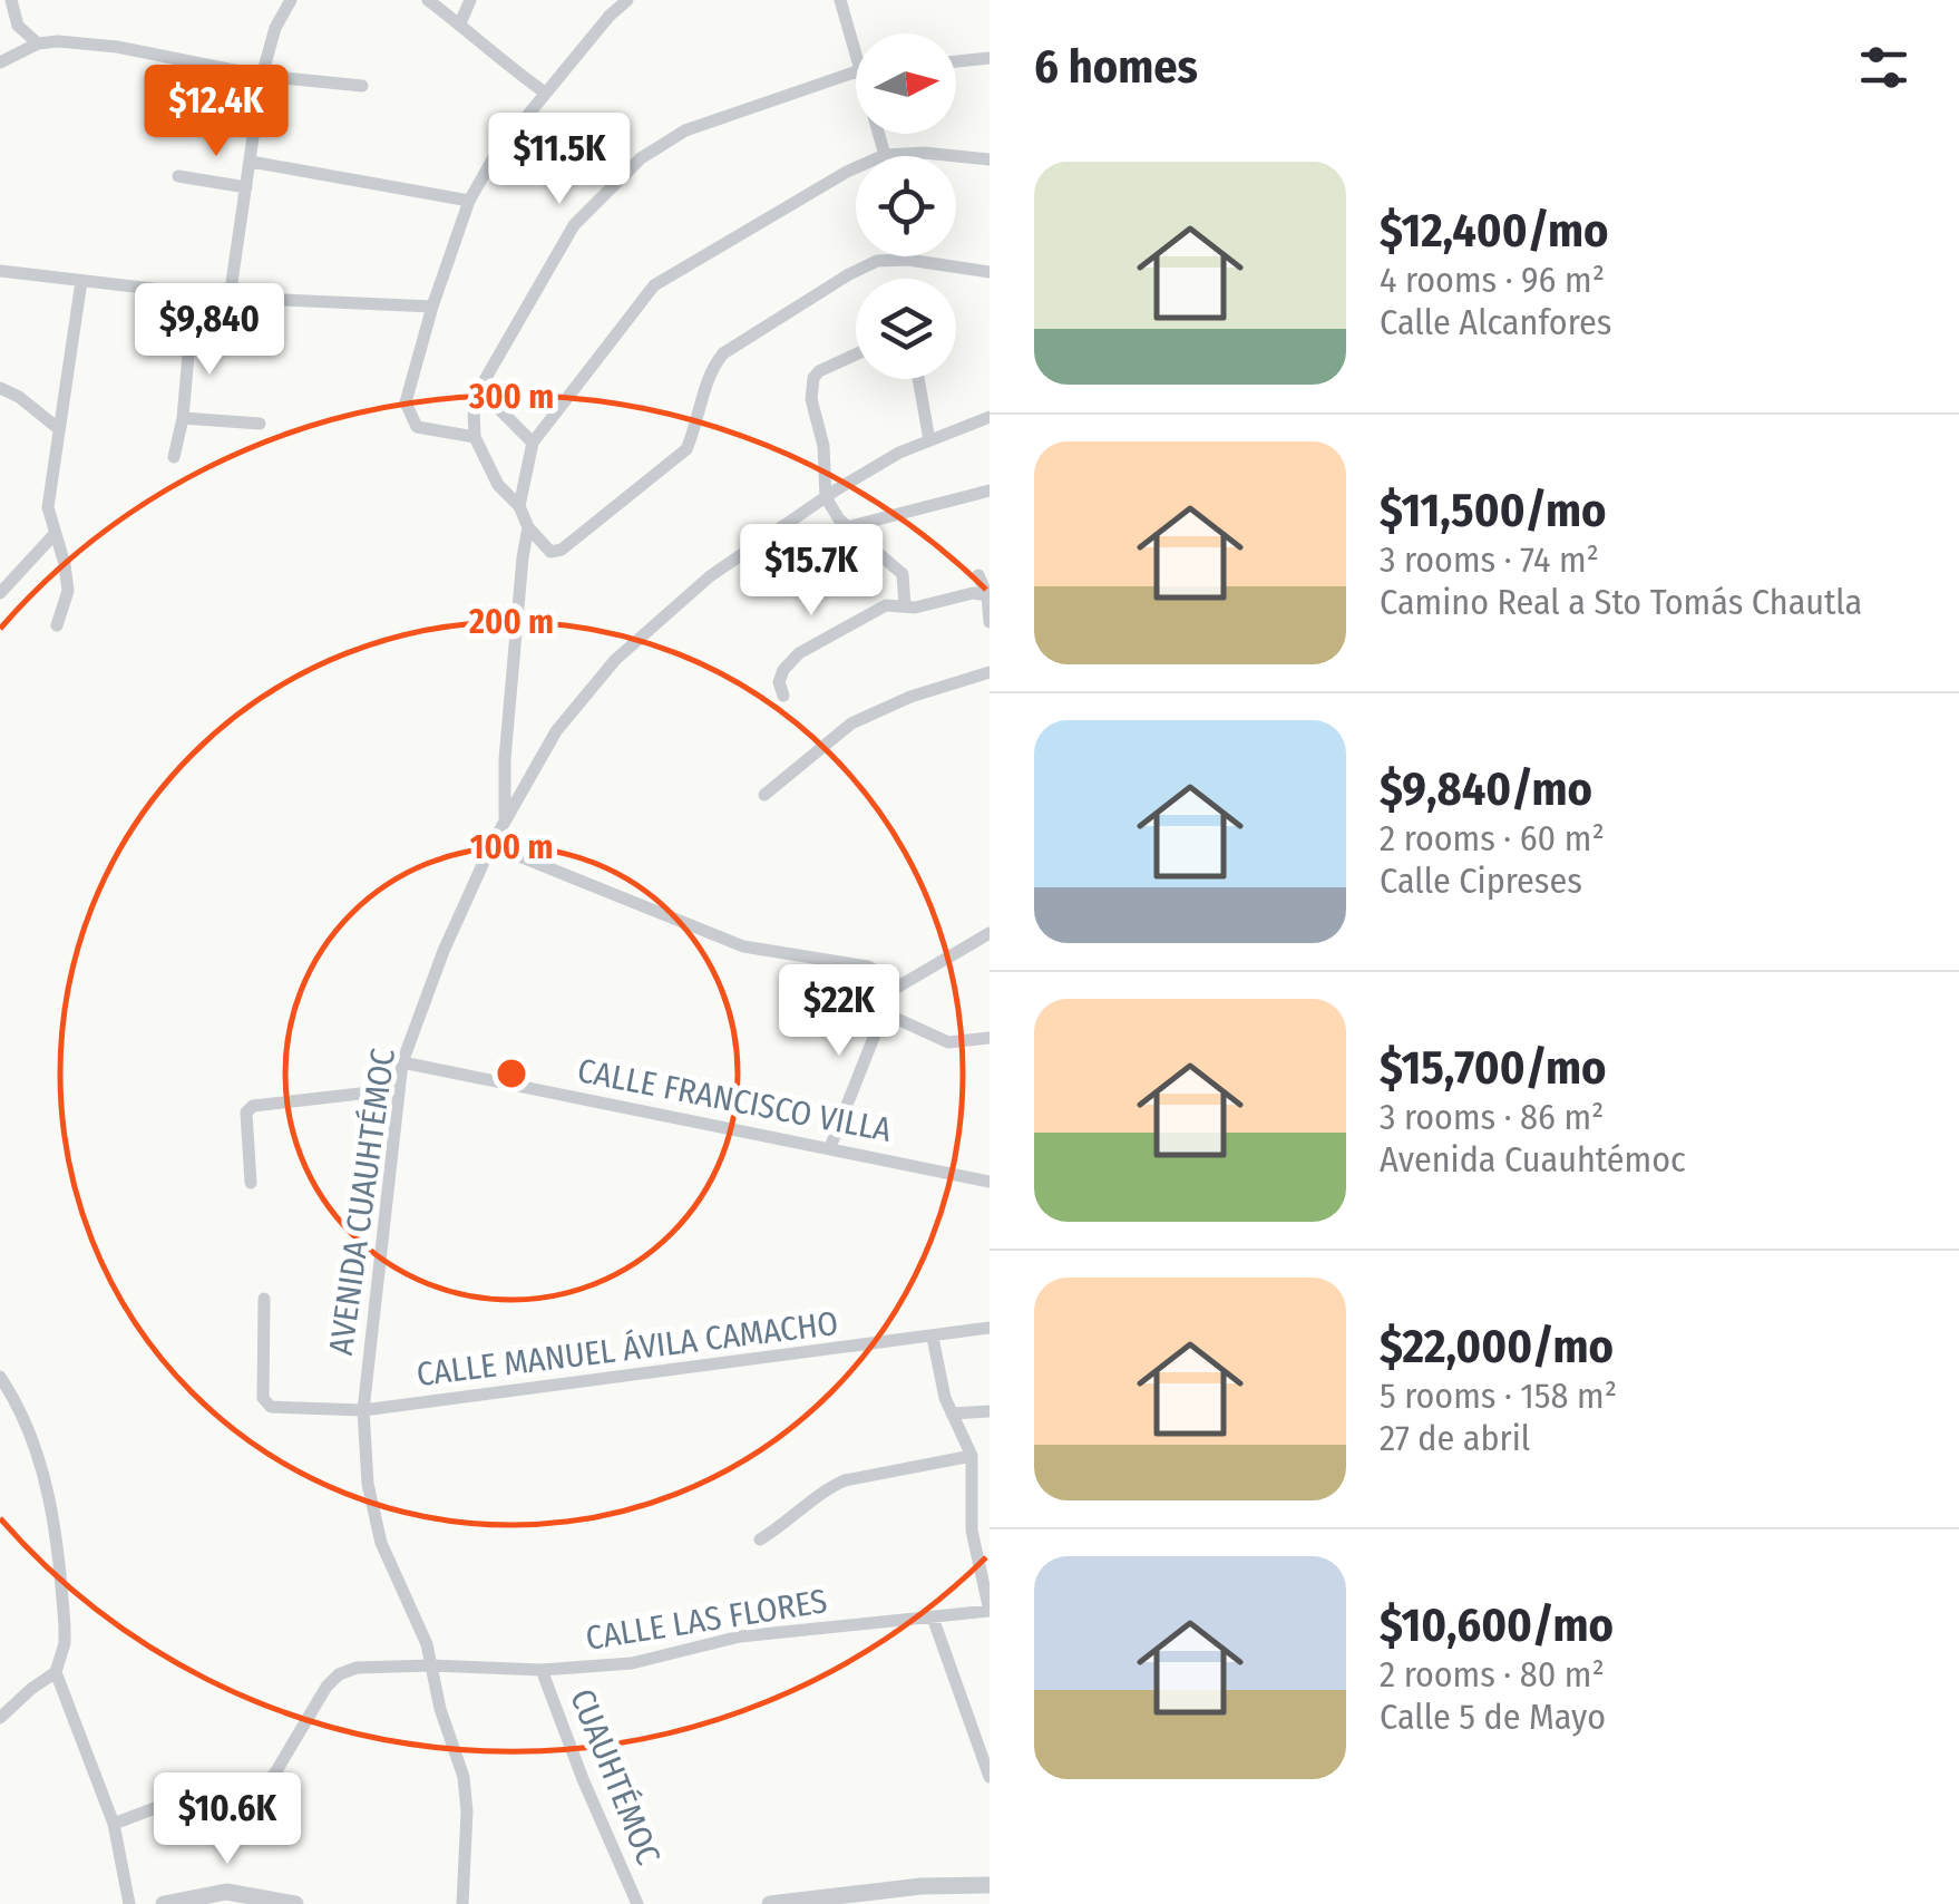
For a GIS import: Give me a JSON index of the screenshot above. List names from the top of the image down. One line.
{"streets":{"street":["CALLE FRANCISCO VILLA","AVENIDA CUAUHTÉMOC","CALLE MANUEL ÁVILA CAMACHO","CALLE LAS FLORES","CUAUHTÉMOC"]},"crossings":[["CALLE FRANCISCO VILLA","AVENIDA CUAUHTÉMOC"],["AVENIDA CUAUHTÉMOC","CALLE MANUEL ÁVILA CAMACHO"],["AVENIDA CUAUHTÉMOC","CALLE LAS FLORES"],["CALLE LAS FLORES","CUAUHTÉMOC"]],"north":"right","page":{"heading":"6 homes","price":["$12.4K","$11.5K","$9,840","$15.7K","$22K","$10.6K"],"list":[{"name":"$12,400/mo","note":"4 rooms · 96 m² · Calle Alcanfores"},{"name":"$11,500/mo","note":"3 rooms · 74 m² · Camino Real a Sto Tomás Chautla"},{"name":"$9,840/mo","note":"2 rooms · 60 m² · Calle Cipreses"},{"name":"$15,700/mo","note":"3 rooms · 86 m² · Avenida Cuauhtémoc"},{"name":"$22,000/mo","note":"5 rooms · 158 m² · 27 de abril"},{"name":"$10,600/mo","note":"2 rooms · 80 m² · Calle 5 de Mayo"}]},"rings":["300 m","200 m","100 m"]}
